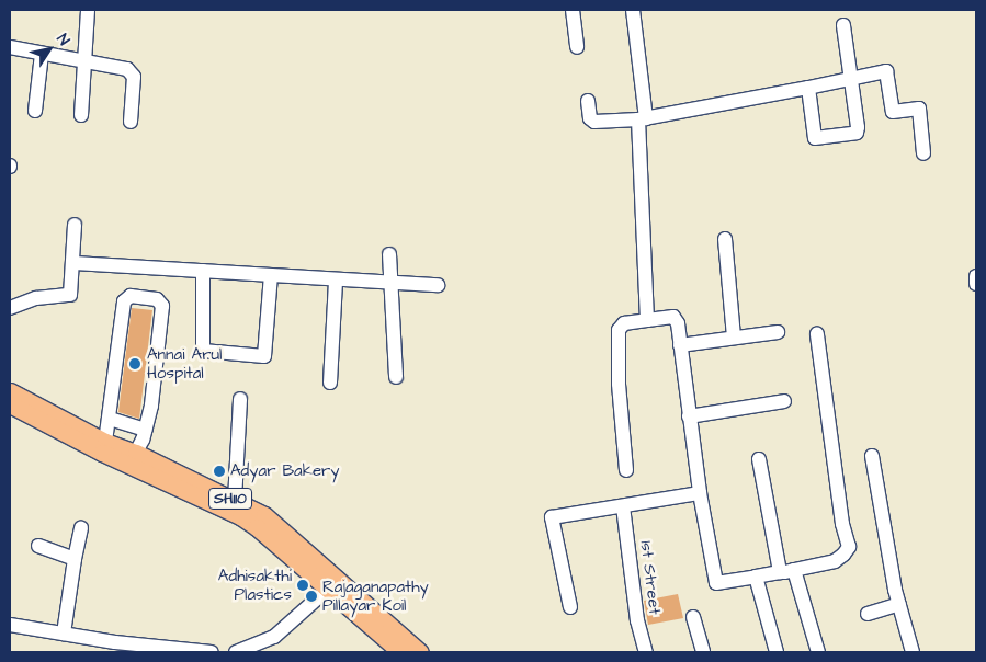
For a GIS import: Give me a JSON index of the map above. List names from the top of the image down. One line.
{"streets":{"main road":["SH110"],"street":["1st Street"]},"places":["Annai Arul Hospital","Adyar Bakery","Adhisakthi Plastics","Rajaganapathy Pillayar Koil"],"north":"top right"}
